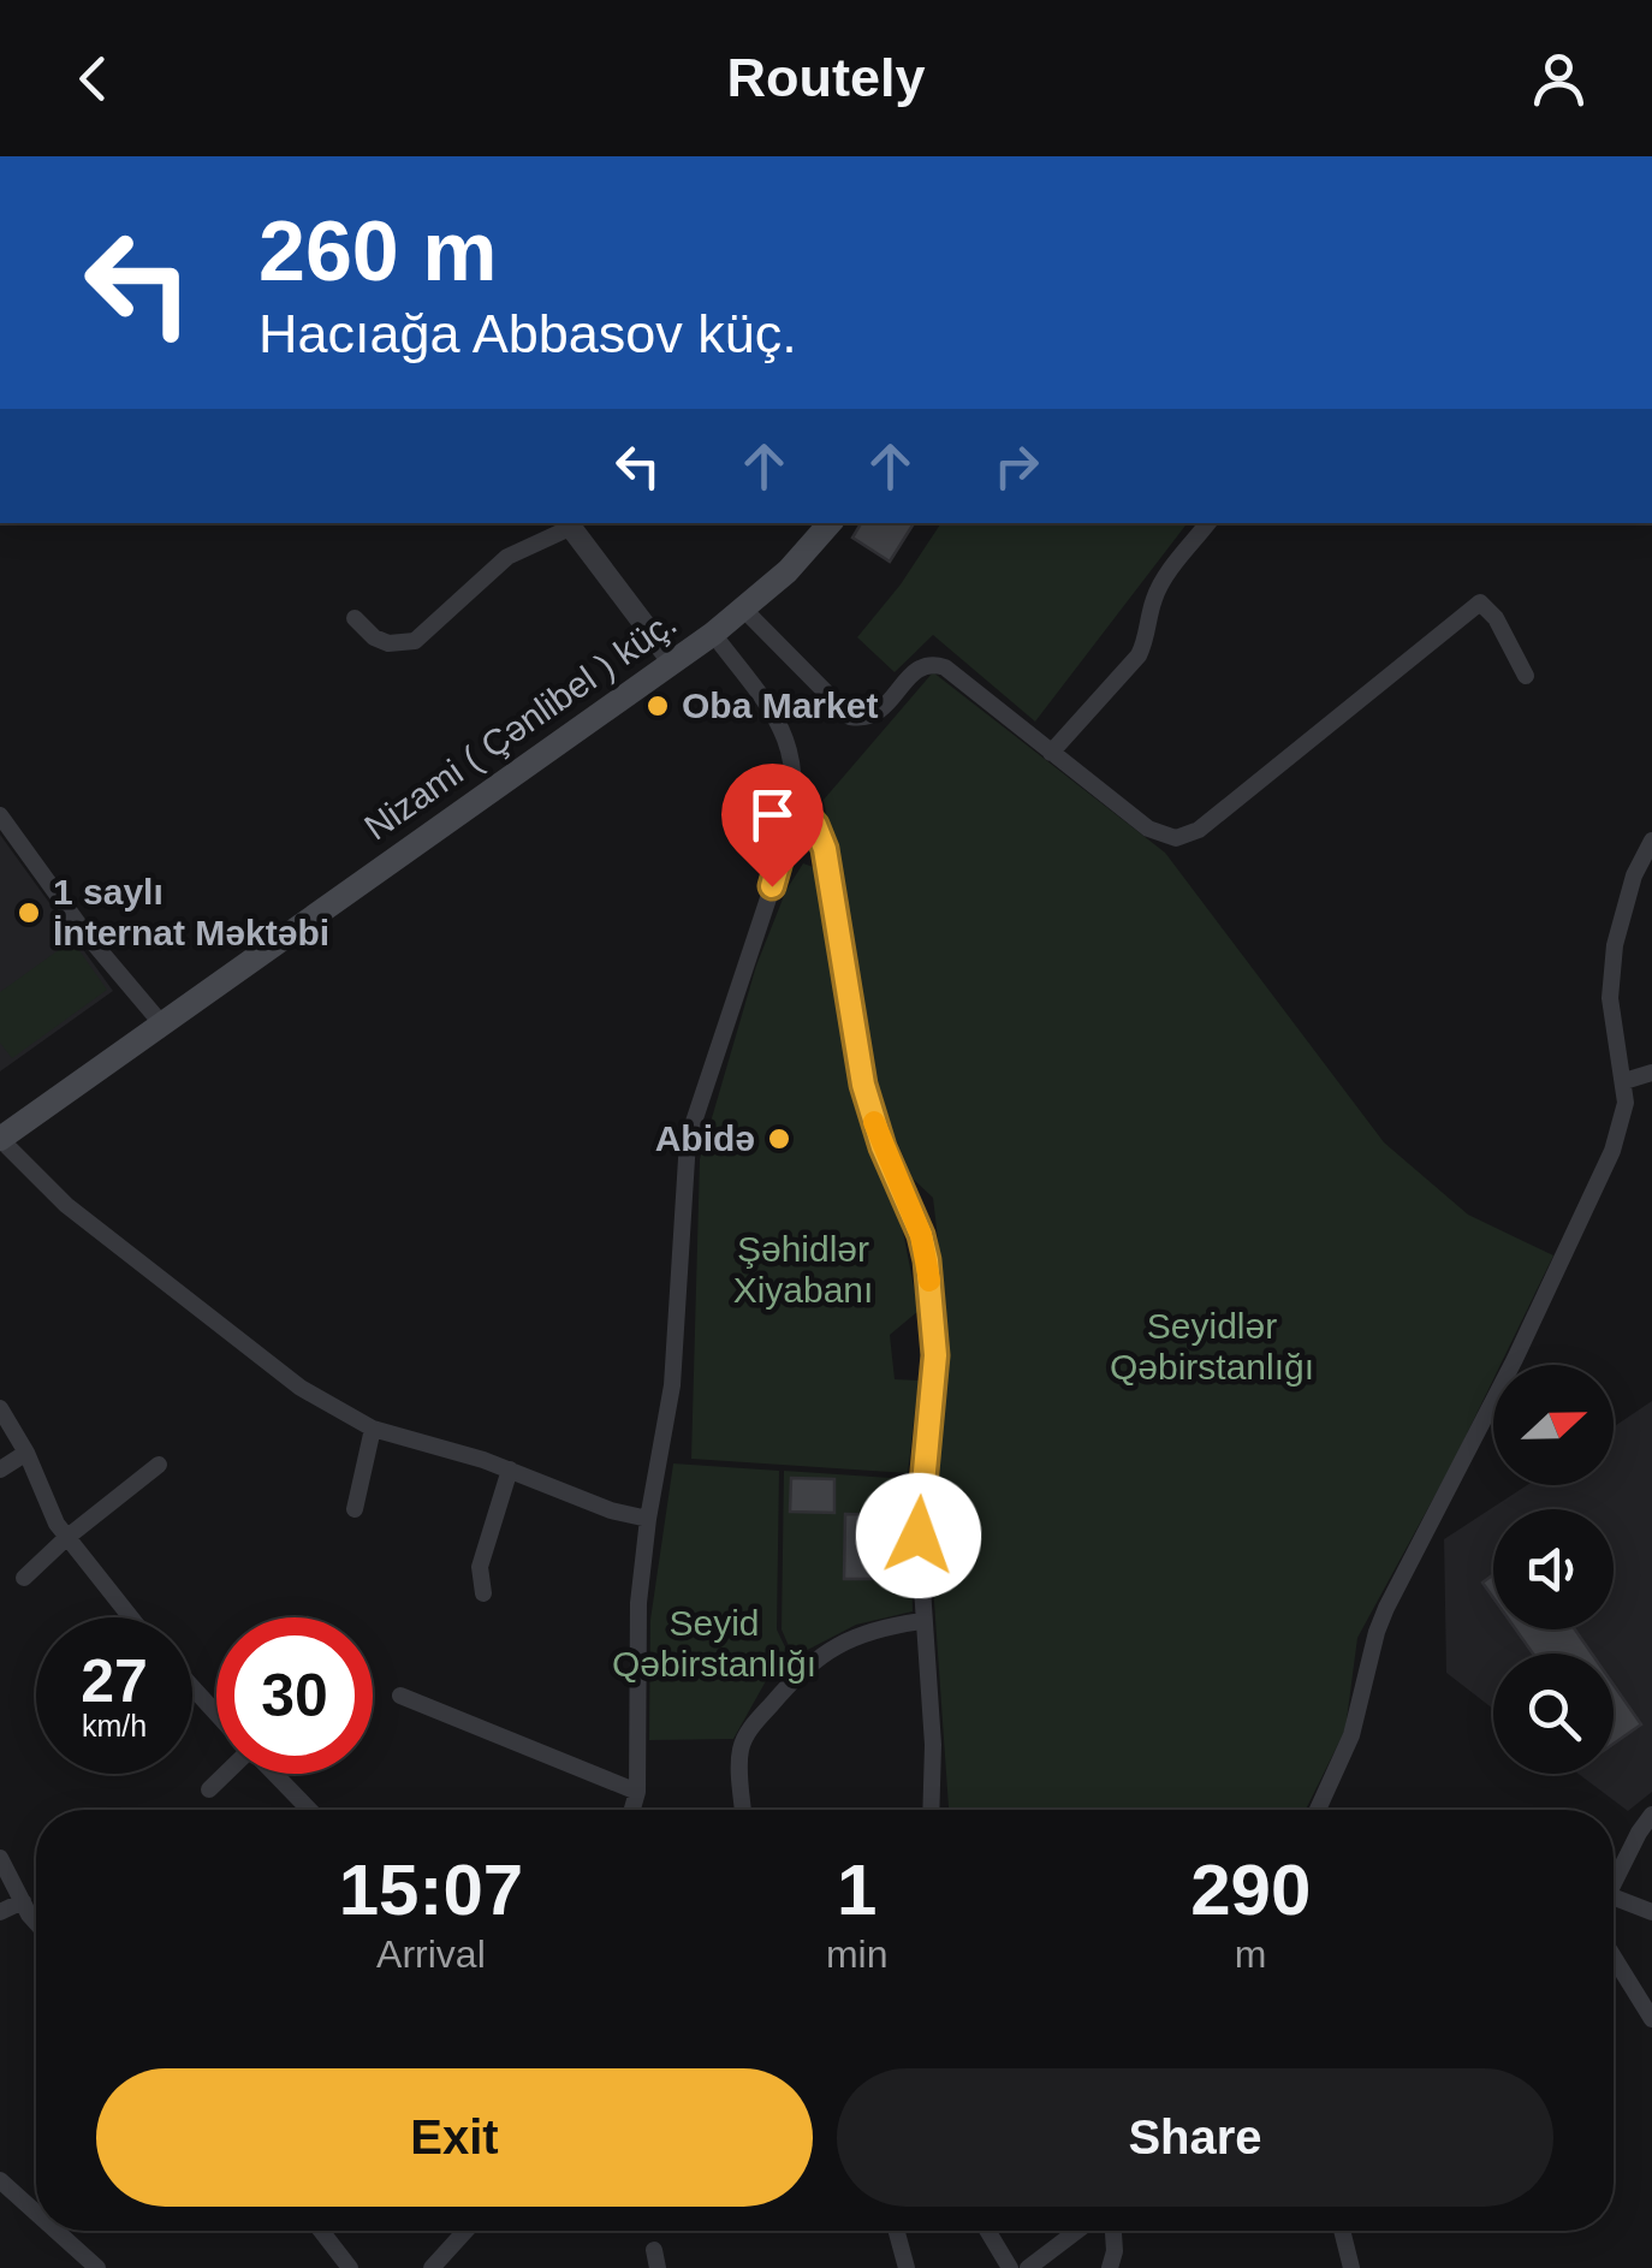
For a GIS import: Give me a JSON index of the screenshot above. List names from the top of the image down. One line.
{"streets":{"main road":["Nizami ( Çənlibel ) küç."]},"parks":["Şəhidlər Xiyabanı","Seyidlər Qəbirstanlığı","Seyid Qəbirstanlığı"],"places":["Oba Market","1 saylı İnternat Məktəbi","Abidə"],"north":"right","page":{"header":"Routely","turn":["260 m","Hacıağa Abbasov küç."],"speed":"27 km/h","limit":"30","eta":["15:07","Arrival","1","min","290","m"],"buttons":["Exit","Share"]}}
